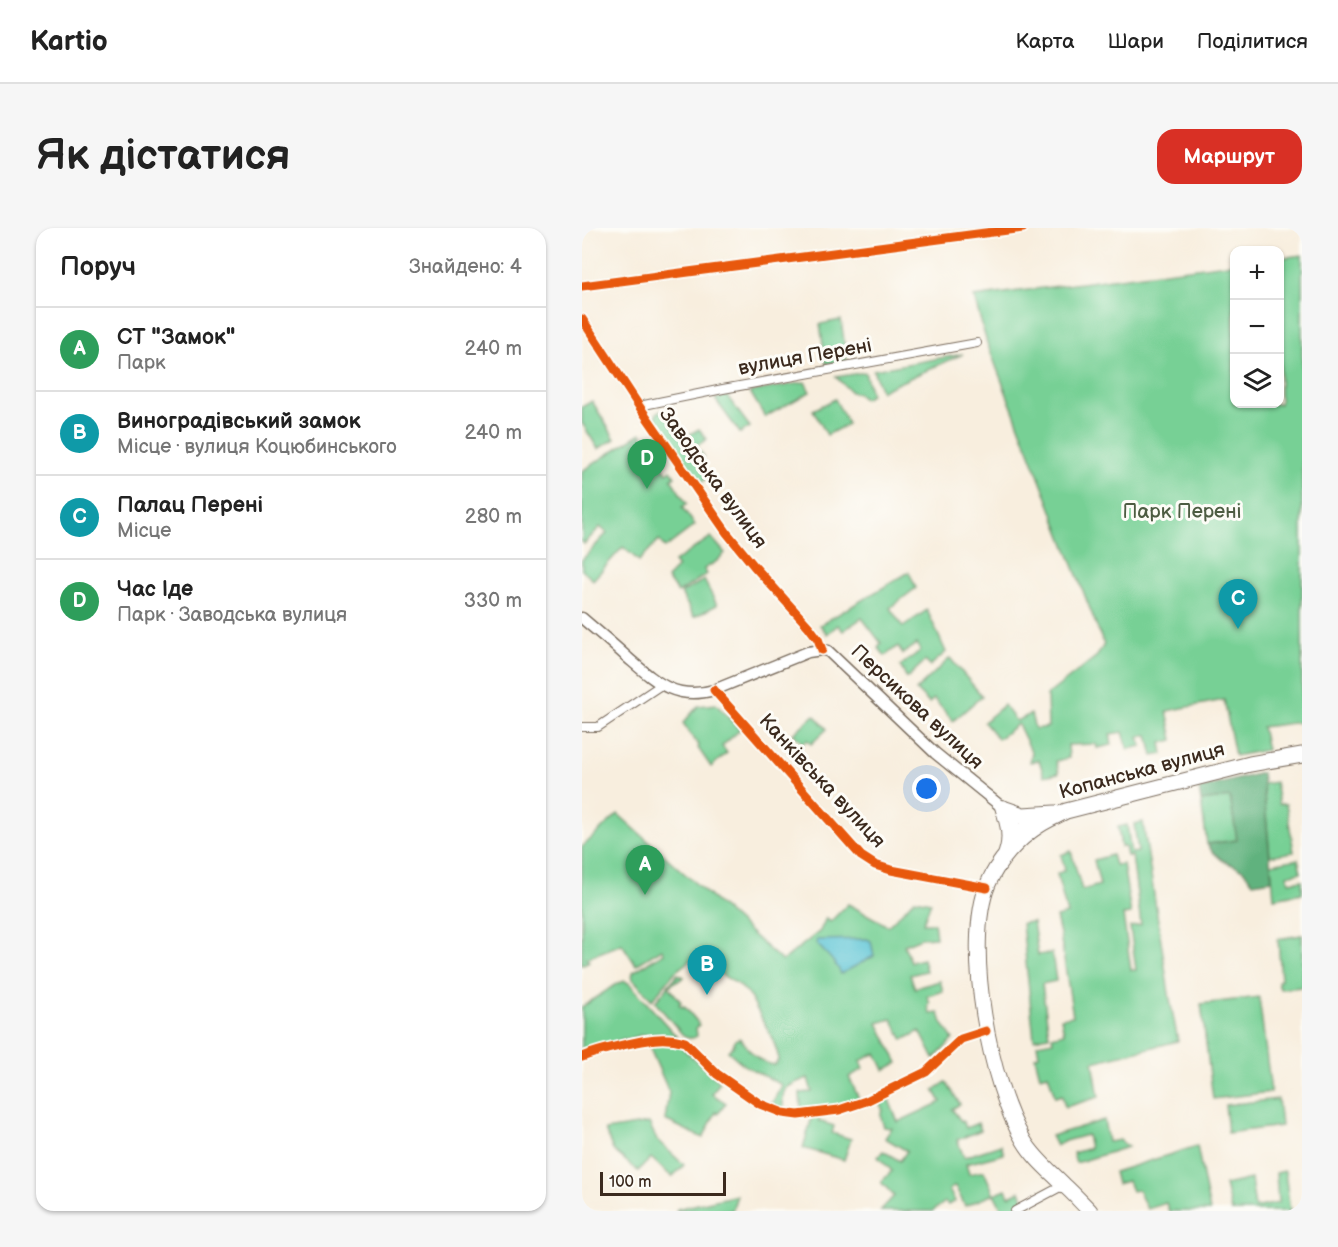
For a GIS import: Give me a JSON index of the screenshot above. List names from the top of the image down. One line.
{"streets":{"highway":["Копанська вулиця"],"main road":["Персикова вулиця"],"street":["вулиця Перені","Заводська вулиця","Канківська вулиця"]},"crossings":[["вулиця Перені","Заводська вулиця"],["Заводська вулиця","Персикова вулиця"],["Персикова вулиця","Копанська вулиця"],["Персикова вулиця","Канківська вулиця"],["Копанська вулиця","Канківська вулиця"]],"parks":["Парк Перені"],"scale_bar":"100 m","page":{"header":"Kartio","nav":["Карта","Шари","Поділитися"],"buttons":"Маршрут","title":"Як дістатися","heading":["Поруч","Знайдено: 4"],"map_buttons":["+","−"],"list":[{"mark":"A","name":"СТ \"Замок\"","note":"Парк","value":"240 m"},{"mark":"B","name":"Виноградівський замок","note":"Місце · вулиця Коцюбинського","value":"240 m"},{"mark":"C","name":"Палац Перені","note":"Місце","value":"280 m"},{"mark":"D","name":"Час Іде","note":"Парк · Заводська вулиця","value":"330 m"}],"pins":["D","C","A","B"],"scale":"100 m"}}
